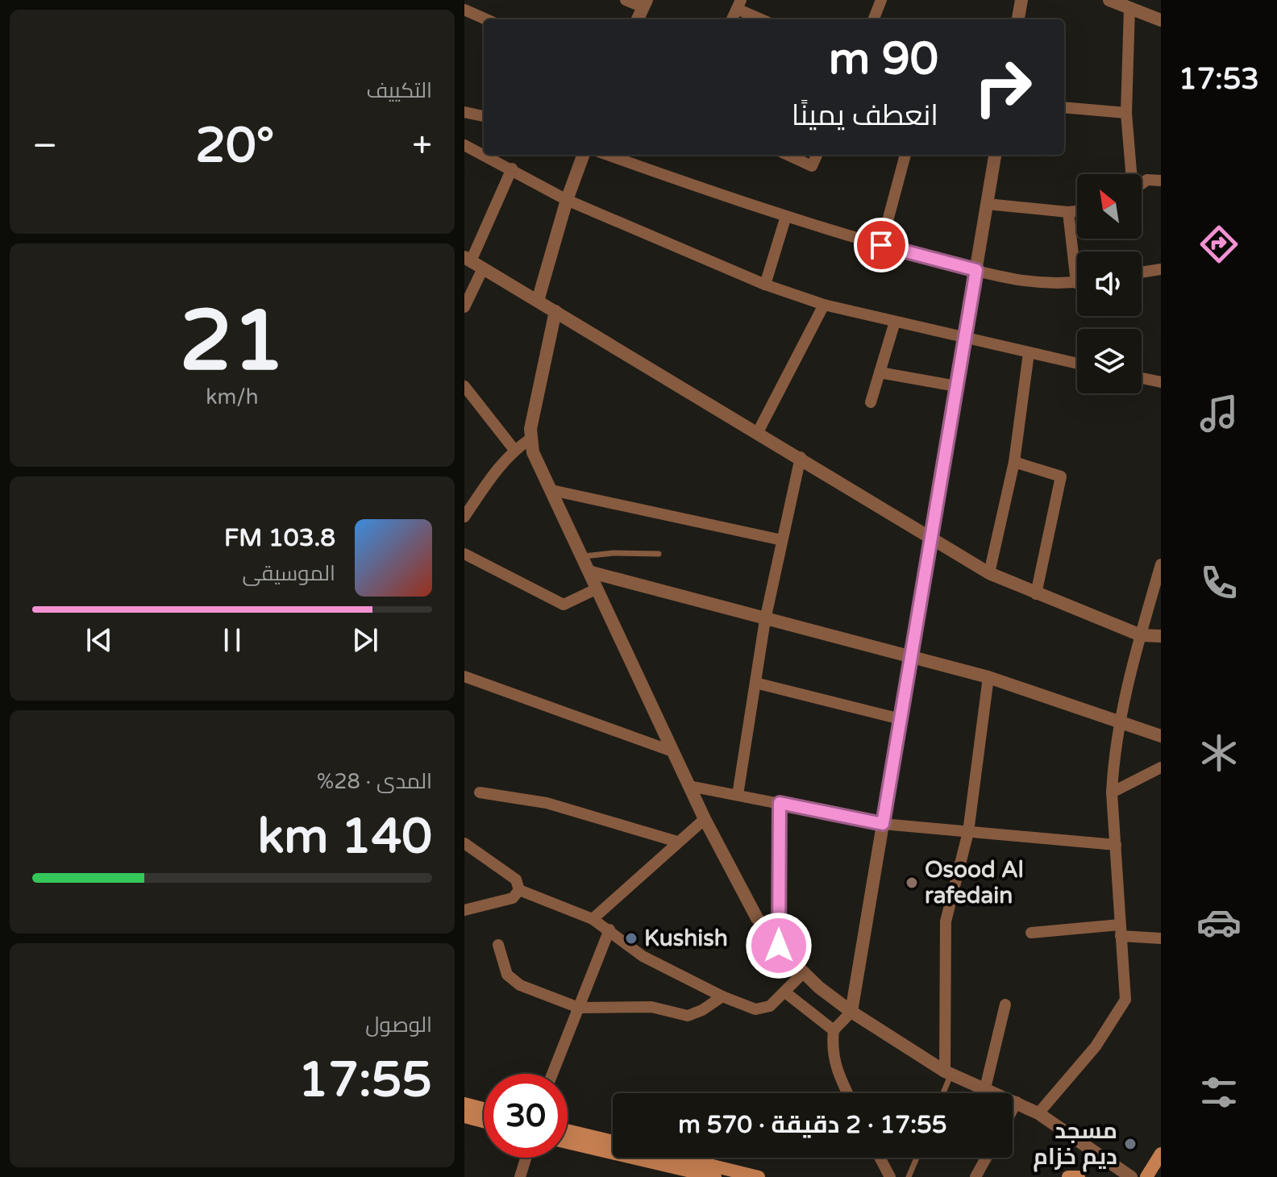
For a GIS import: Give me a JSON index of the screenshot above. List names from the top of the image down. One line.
{"places":["Osood Al rafedain","Kushish","مسجد ديم خزام"],"north":"top left","page":{"tabs":"17:53","tile":["التكييف",["21","km/h"],["المدى · 28%","140 km"],["الوصول","17:55"]],"turn":["90 m","انعطف يمينًا"],"heat":["−","20°","+"],"song":["103.8 FM","الموسيقى"],"limit":"30","trip":"17:55 · 2 دقيقة · 570 m"}}
